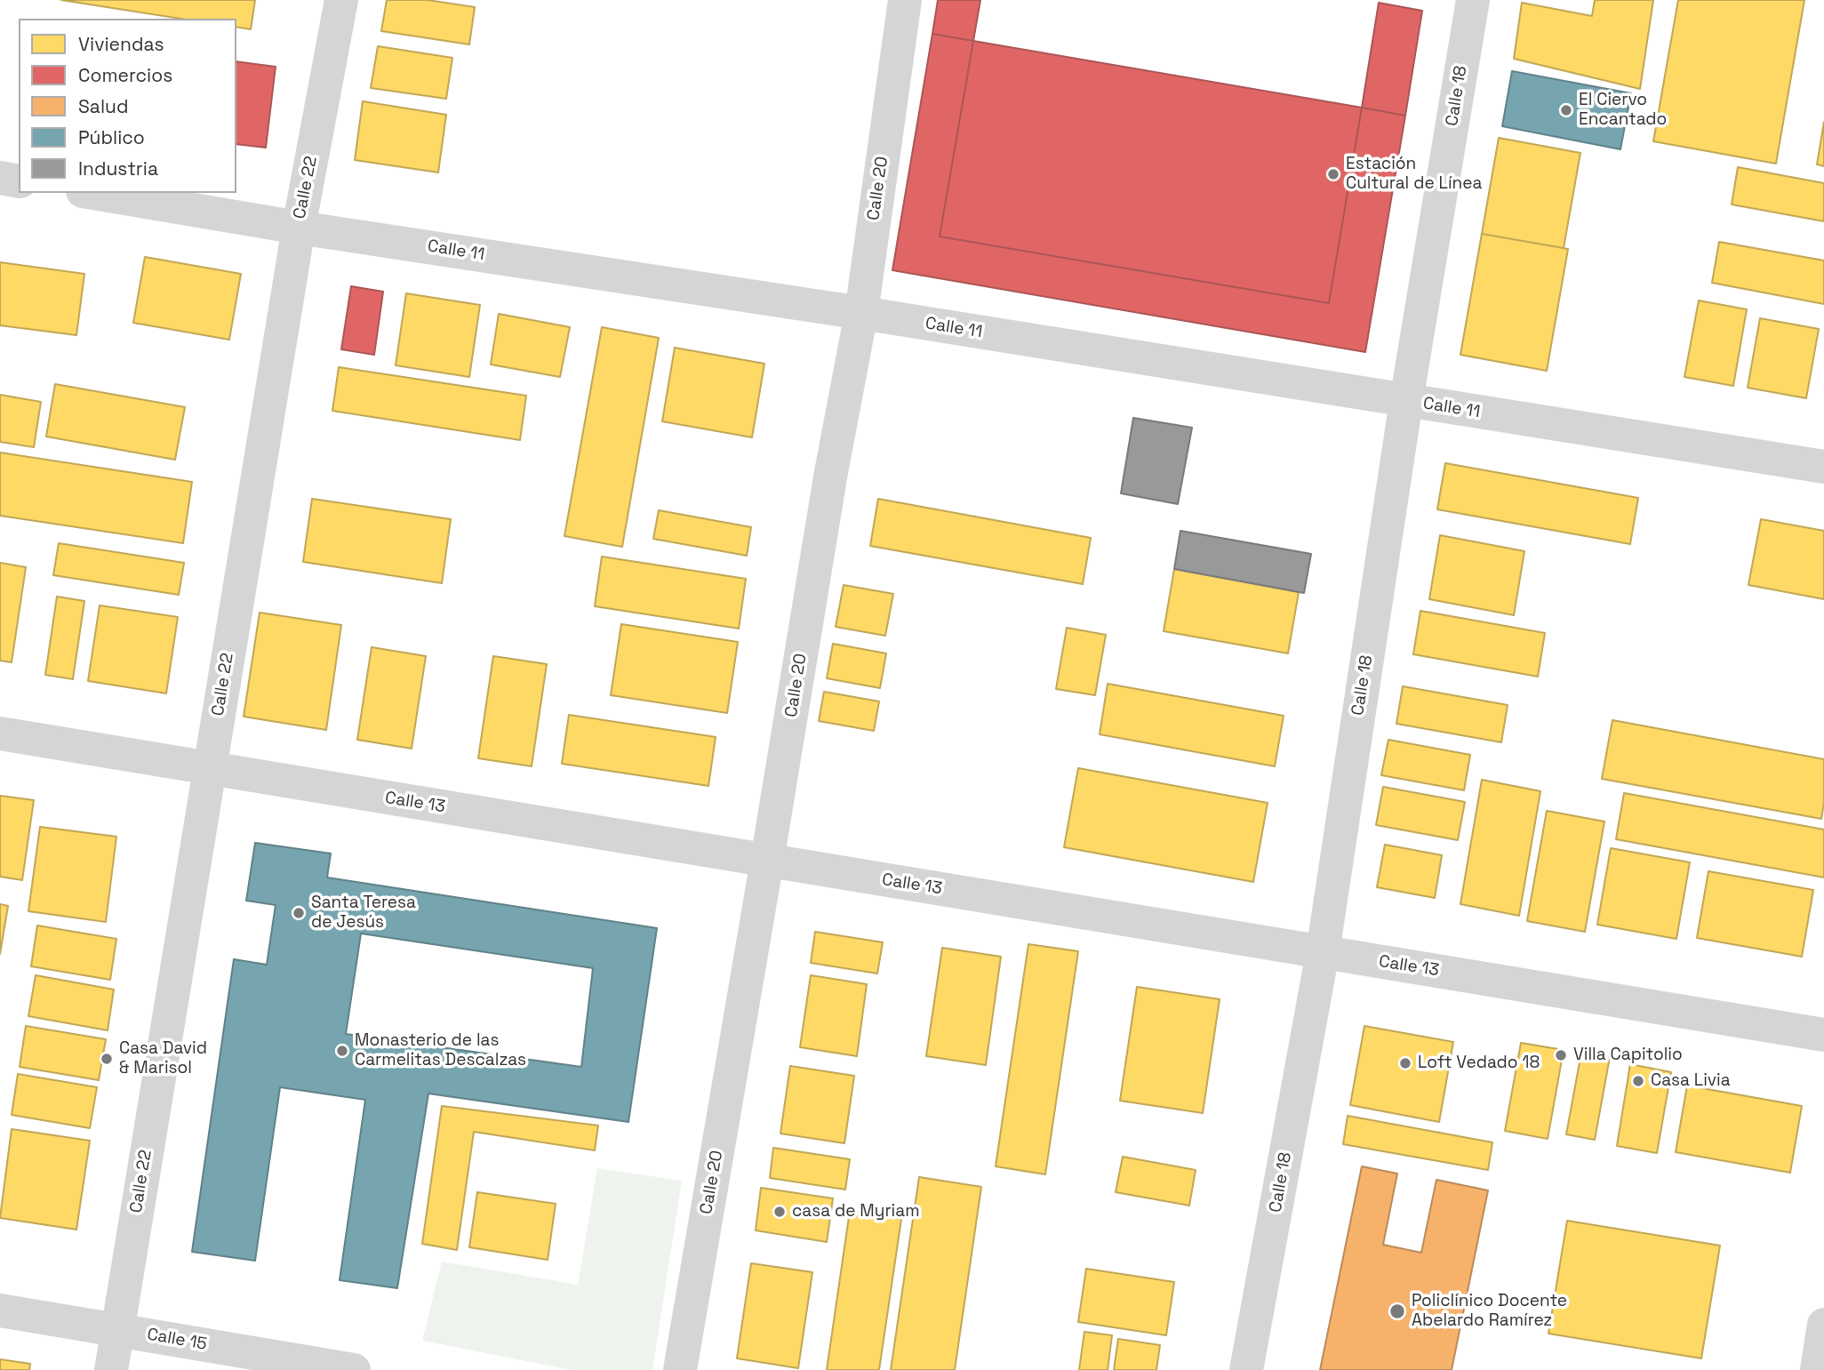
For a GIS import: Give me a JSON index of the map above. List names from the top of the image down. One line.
{"streets":{"street":["Calle 18","Calle 22","Calle 20","Calle 11","Calle 13","Calle 15"]},"crossings":[["Calle 18","Calle 11"],["Calle 18","Calle 13"],["Calle 22","Calle 11"],["Calle 22","Calle 13"],["Calle 22","Calle 15"],["Calle 20","Calle 11"],["Calle 20","Calle 13"]],"places":["El Ciervo Encantado","Estación Cultural de Línea","Santa Teresa de Jesús","Monasterio de las Carmelitas Descalzas","Villa Capitolio","Casa David & Marisol","Loft Vedado 18","Casa Livia","casa de Myriam","Policlínico Docente Abelardo Ramírez"],"legend":["Viviendas","Comercios","Salud","Público","Industria"]}
